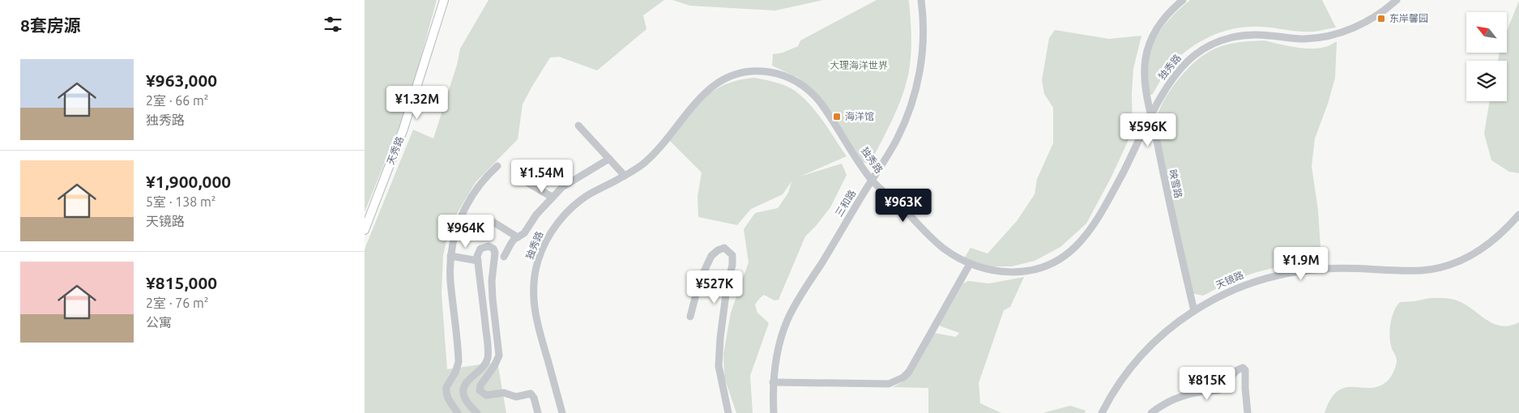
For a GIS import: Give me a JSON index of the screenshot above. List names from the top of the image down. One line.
{"streets":{"main road":["天秀路"],"street":["独秀路","映雪路","三和路","天镜路"]},"crossings":[["独秀路","映雪路"],["独秀路","三和路"],["映雪路","天镜路"]],"parks":["大理海洋世界"],"places":{"transit":["东岸馨园","海洋馆"]},"north":"top left","page":{"heading":"8套房源","list":[{"name":"¥963,000","note":"2室 · 66 m² · 独秀路"},{"name":"¥1,900,000","note":"5室 · 138 m² · 天镜路"},{"name":"¥815,000","note":"2室 · 76 m² · 公寓"}],"price":["¥1.32M","¥596K","¥1.54M","¥963K","¥964K","¥1.9M","¥527K","¥815K"]}}
